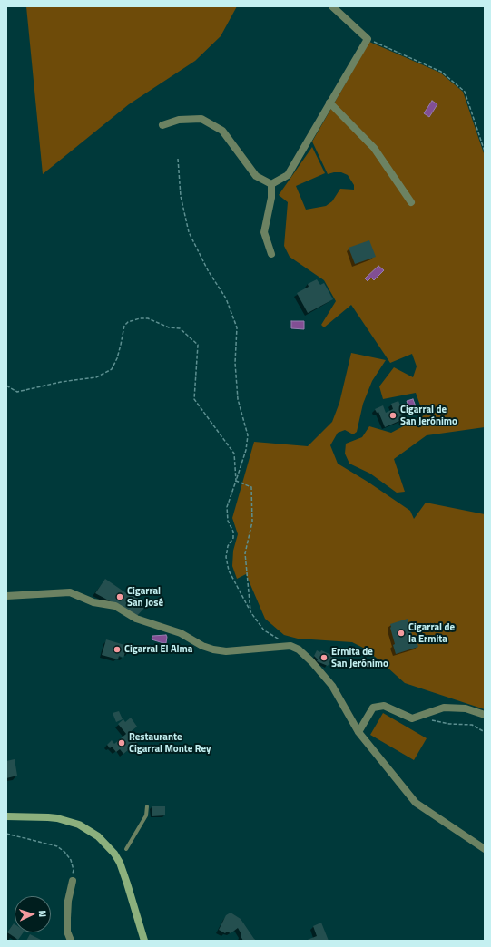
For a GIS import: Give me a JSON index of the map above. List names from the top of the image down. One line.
{"places":["Cigarral de San Jerónimo","Cigarral San José","Cigarral de la Ermita","Cigarral El Alma","Ermita de San Jerónimo","Restaurante Cigarral Monte Rey"],"north":"right"}
